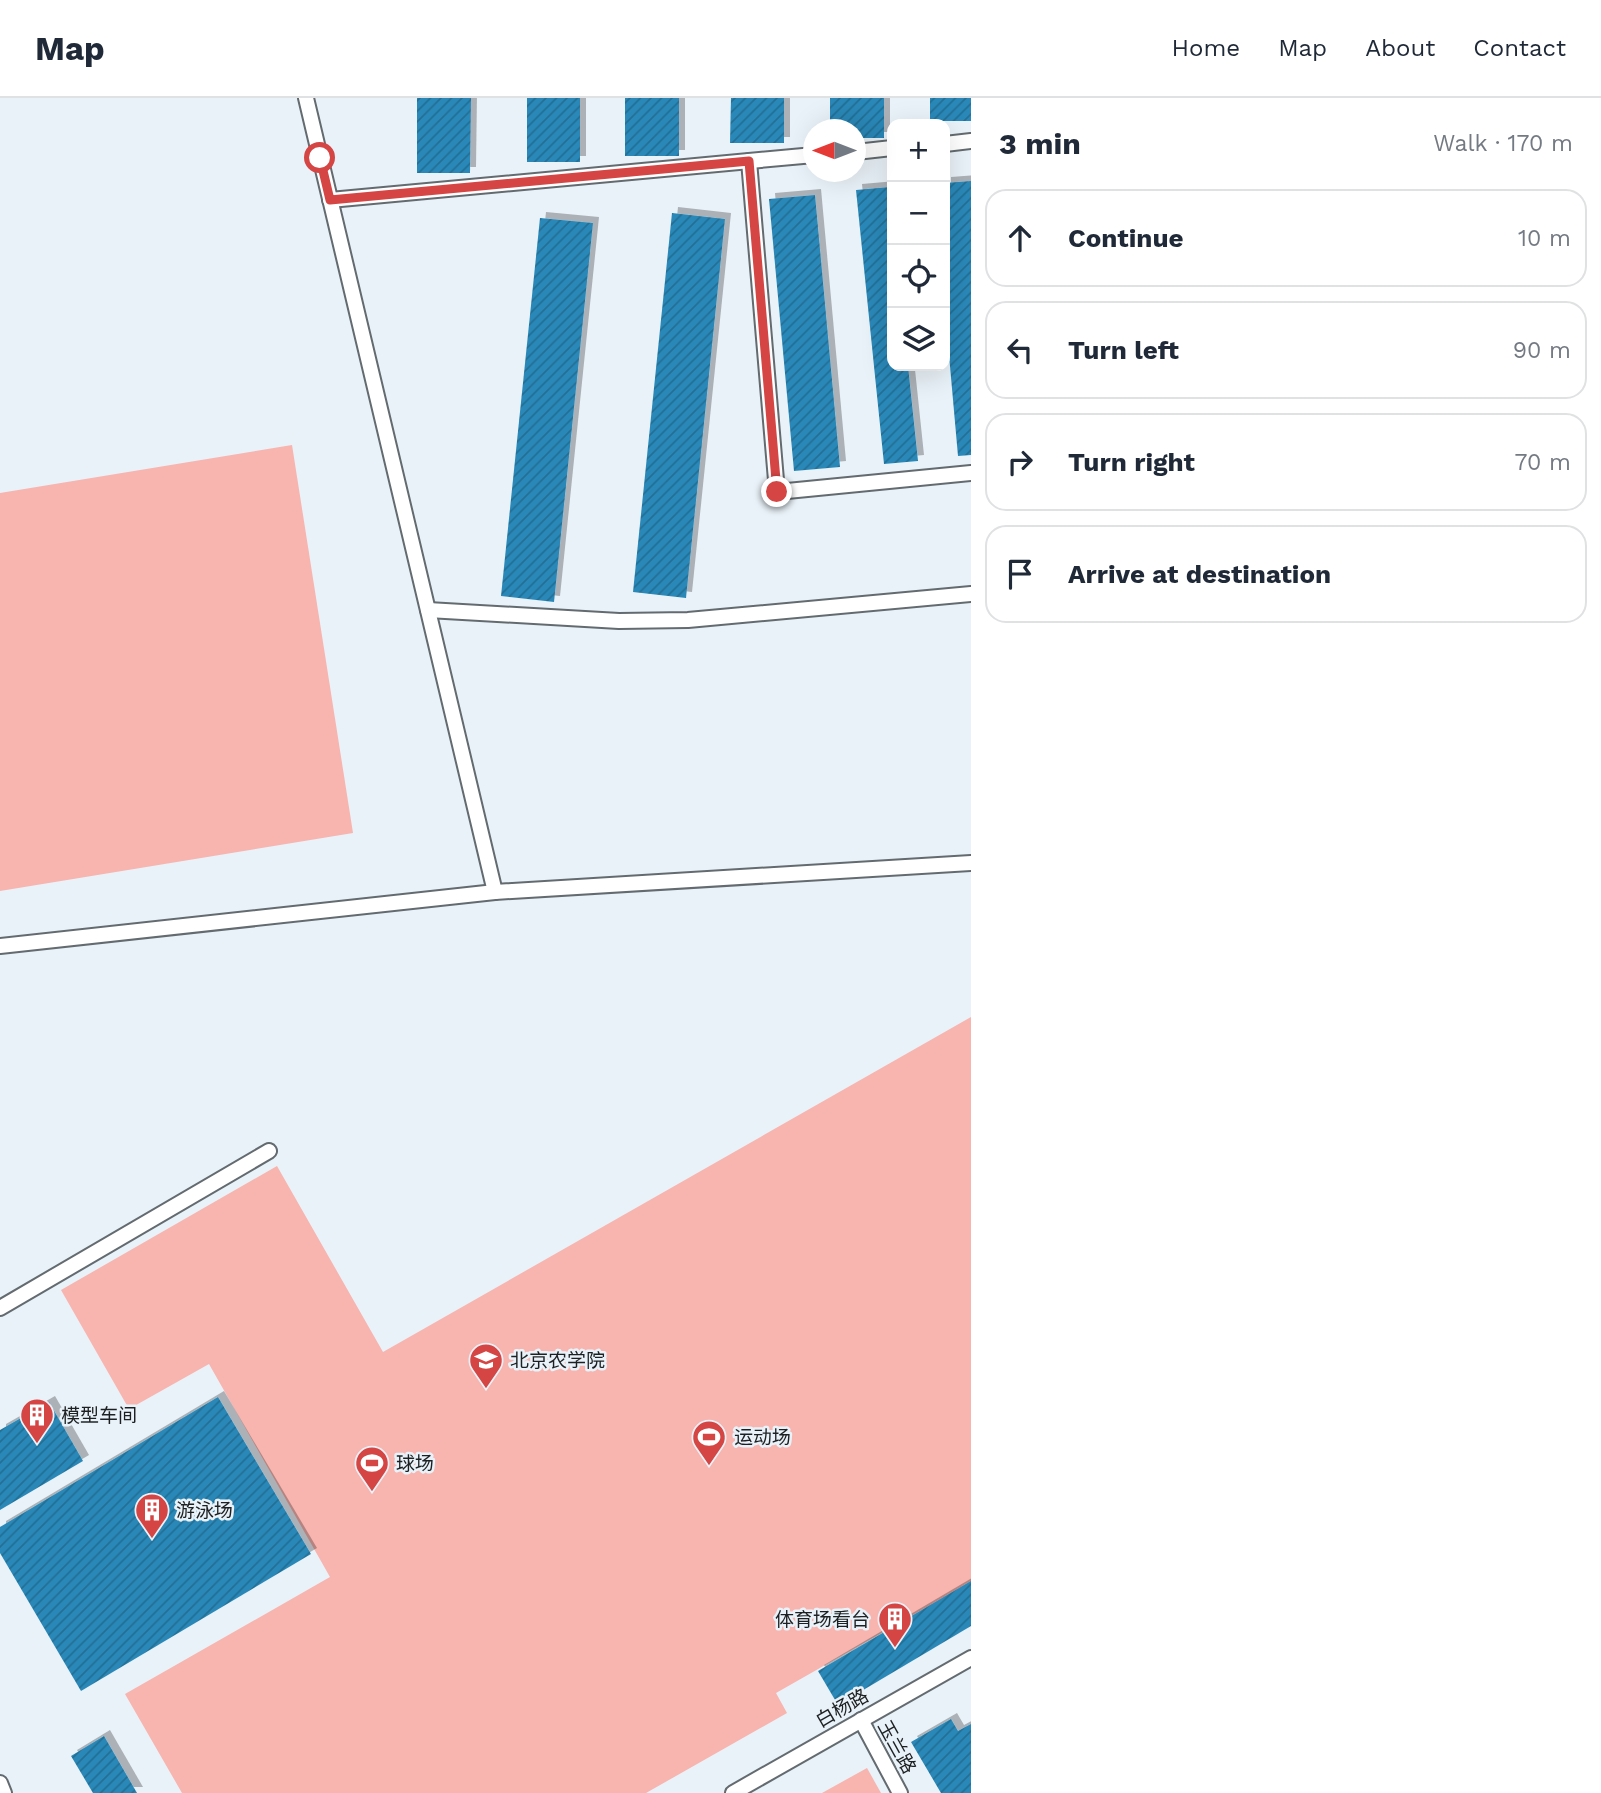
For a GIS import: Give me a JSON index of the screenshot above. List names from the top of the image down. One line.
{"streets":{"lane":["白杨路","玉兰路"]},"crossings":[["白杨路","玉兰路"]],"places":{"school or university":["北京农学院"],"building":["模型车间","游泳场","体育场看台"],"sports":["运动场","球场"]},"north":"left","page":{"header":"Map","nav":["Home","Map","About","Contact"],"heading":["3 min","Walk · 170 m"],"map_buttons":["+","−"],"list":[["Continue","10 m"],["Turn left","90 m"],["Turn right","70 m"],"Arrive at destination"]}}
